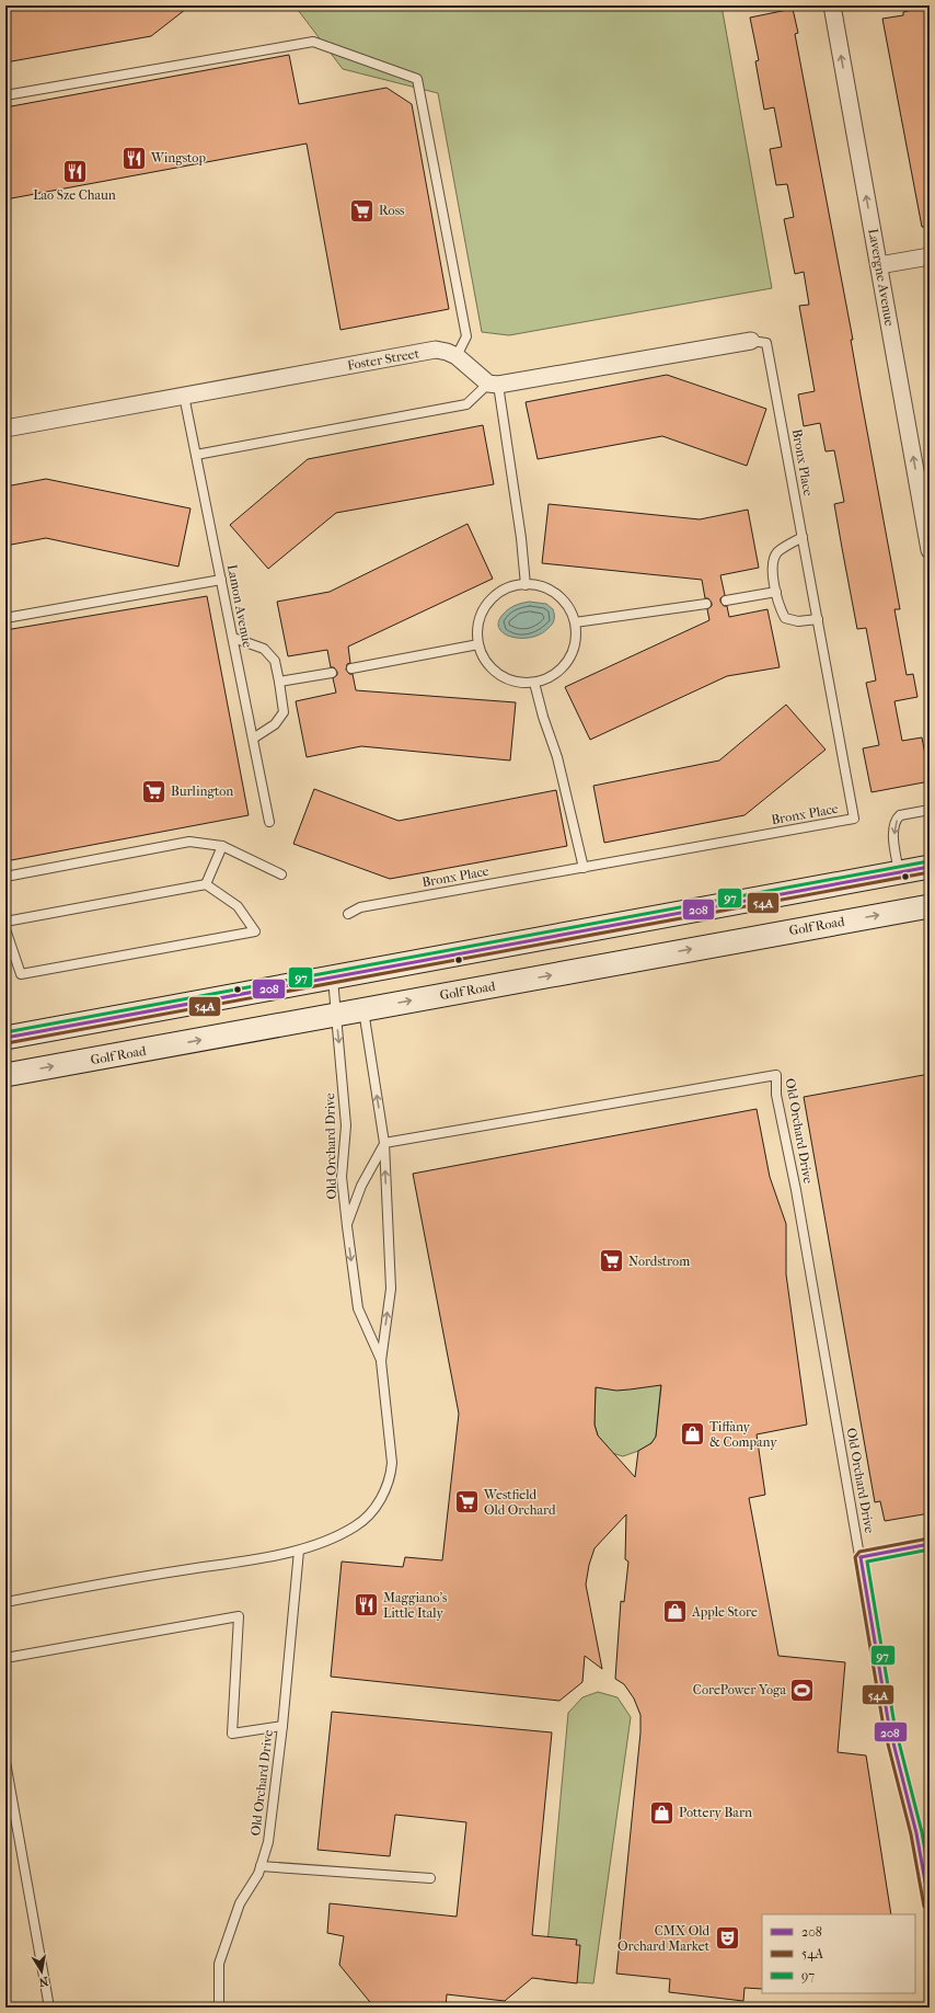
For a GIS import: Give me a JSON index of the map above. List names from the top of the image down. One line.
{"streets":{"main road":["Golf Road"],"street":["Lavergne Avenue","Foster Street"],"lane":["Bronx Place","Lamon Avenue","Old Orchard Drive"]},"crossings":[["Foster Street","Lamon Avenue"],["Golf Road","Old Orchard Drive"]],"one_way":["Lavergne Avenue"],"places":{"restaurant":["Wingstop","Lao Sze Chaun","Maggiano's Little Italy"],"supermarket":["Ross","Burlington","Nordstrom","Westfield Old Orchard"],"shop":["Tiffany & Company","Apple Store","Pottery Barn"],"sports":["CorePower Yoga"],"theatre":["CMX Old Orchard Market"]},"lines":["transit line 97","transit line 208","transit line 54A"],"legend":["208","54A","97"],"north":"bottom"}
